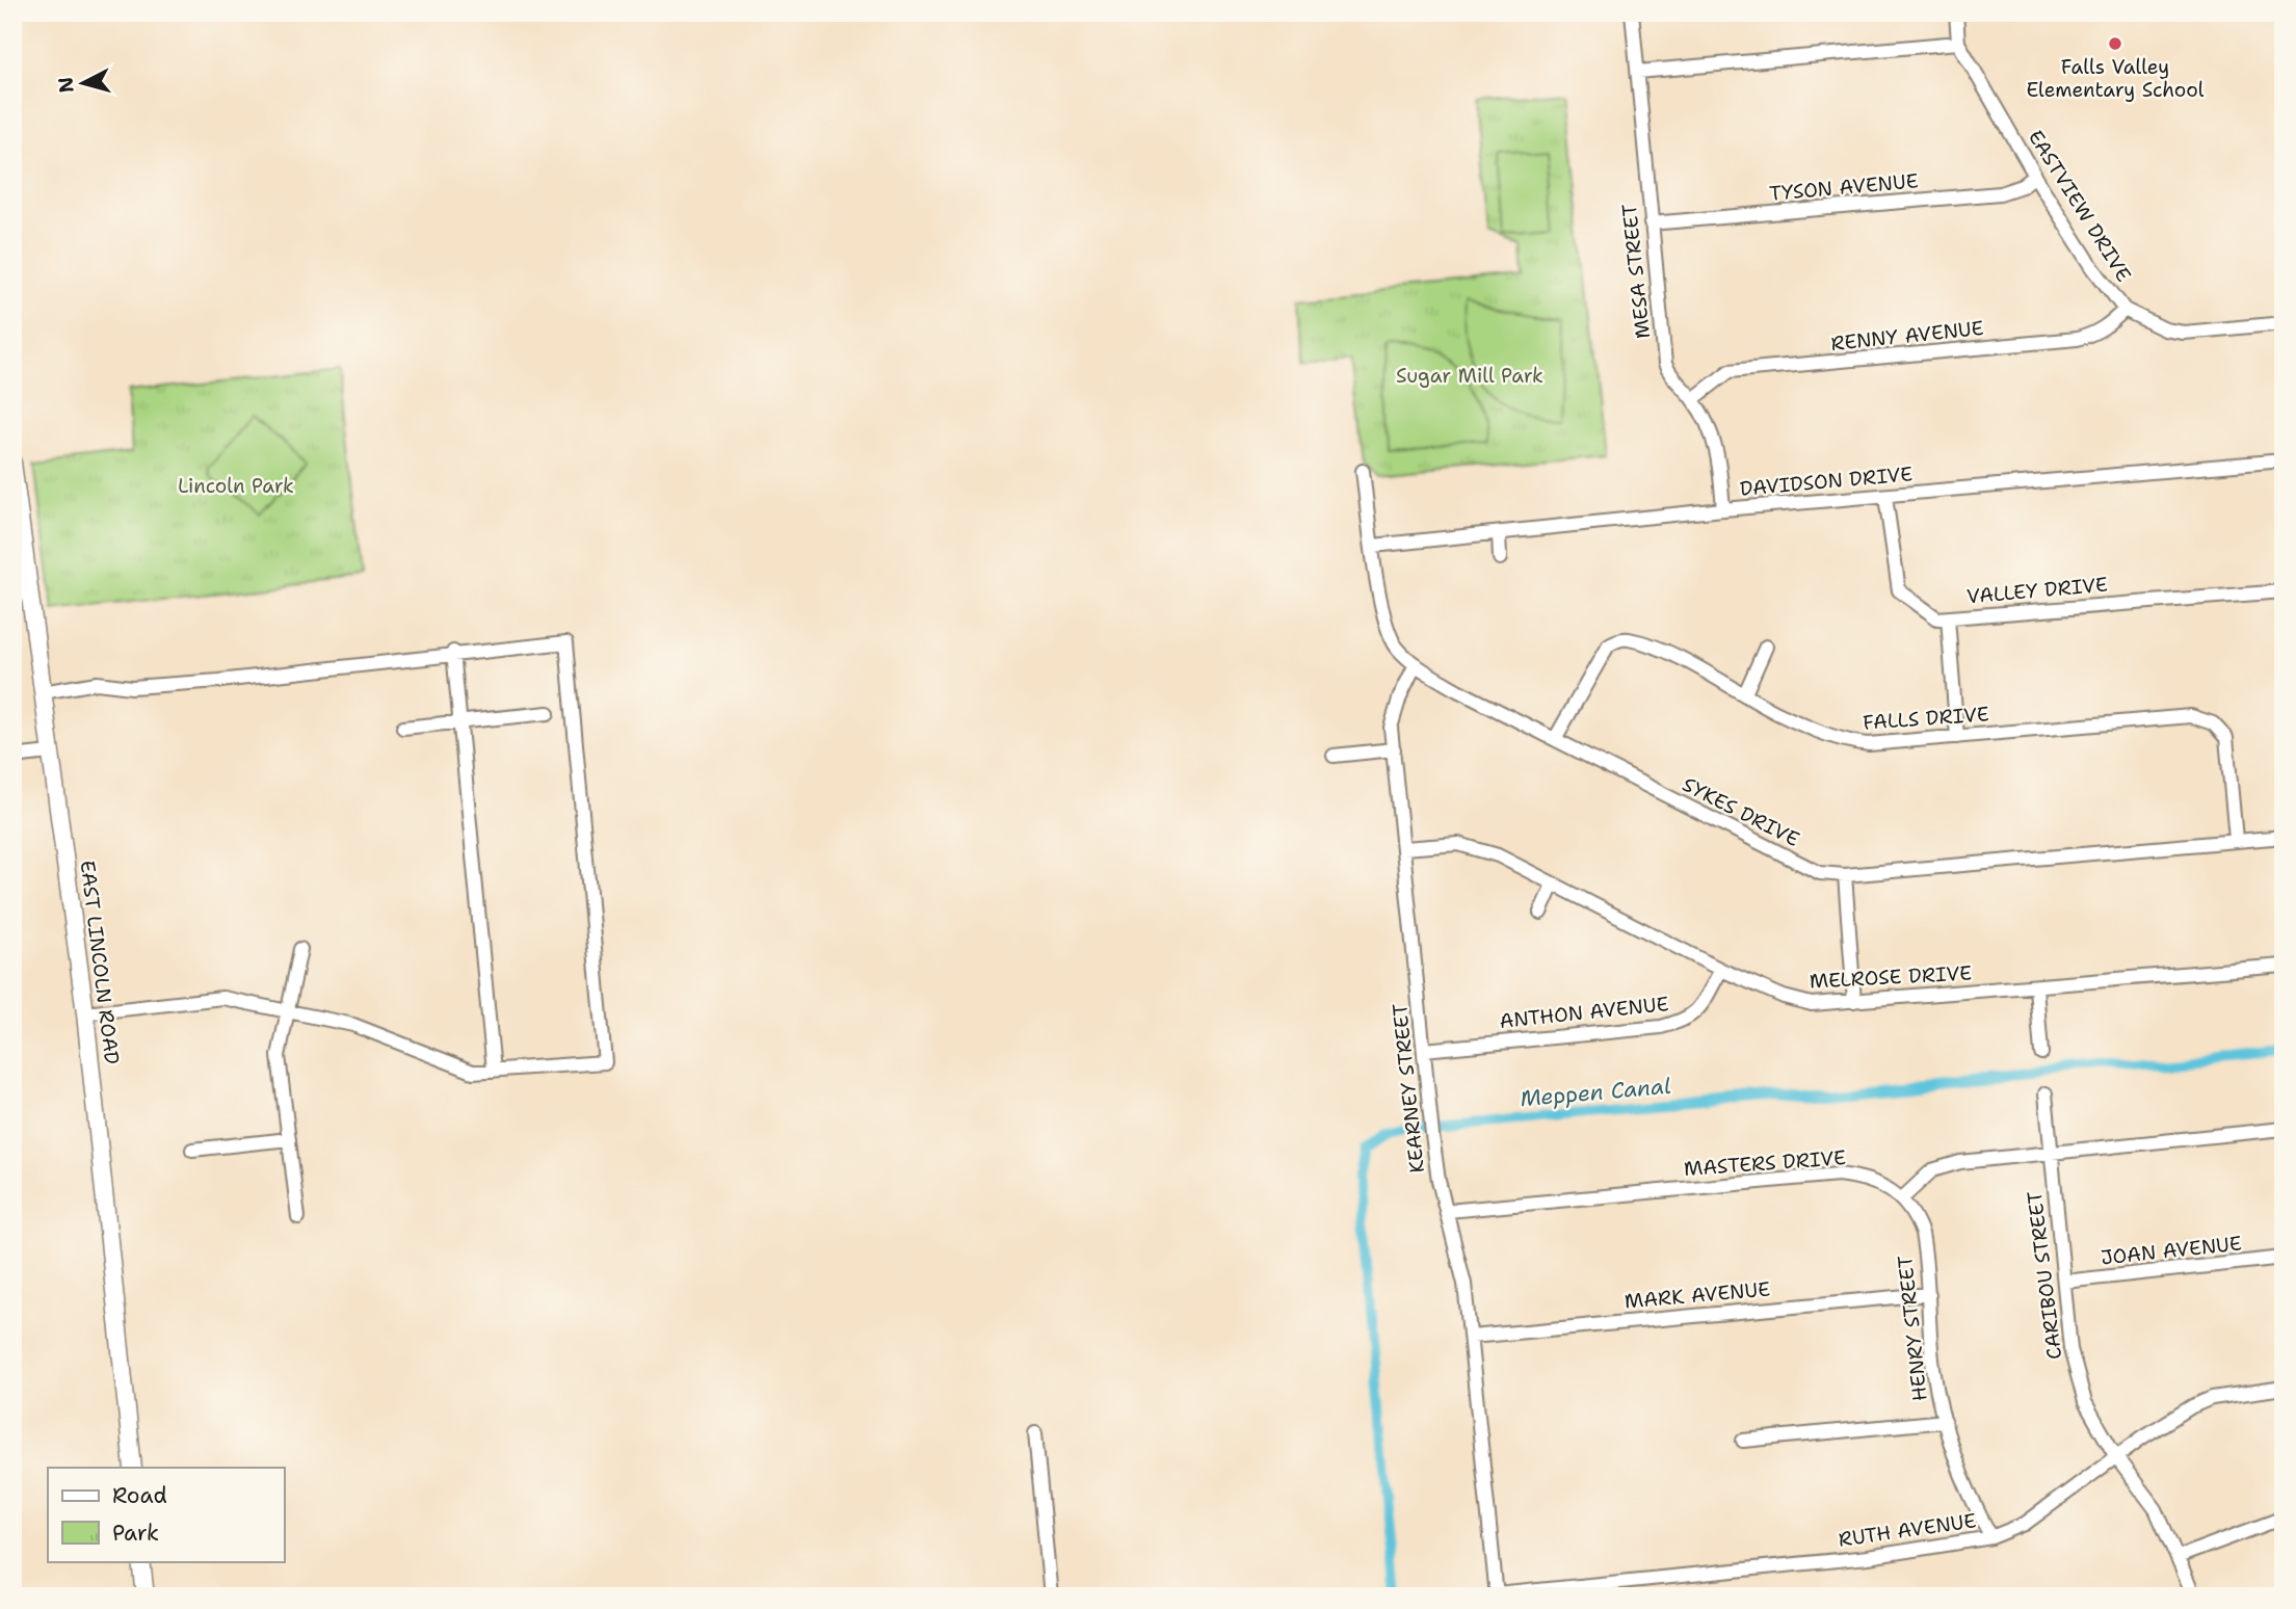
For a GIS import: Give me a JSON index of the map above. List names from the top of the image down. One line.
{"streets":{"main road":["EAST LINCOLN ROAD"],"street":["TYSON AVENUE","EASTVIEW DRIVE","MESA STREET","RENNY AVENUE","DAVIDSON DRIVE","VALLEY DRIVE","FALLS DRIVE","SYKES DRIVE","MELROSE DRIVE","ANTHON AVENUE","KEARNEY STREET","MASTERS DRIVE","JOAN AVENUE","CARIBOU STREET","MARK AVENUE","HENRY STREET","RUTH AVENUE"]},"crossings":[["TYSON AVENUE","EASTVIEW DRIVE"],["TYSON AVENUE","MESA STREET"],["EASTVIEW DRIVE","RENNY AVENUE"],["MESA STREET","RENNY AVENUE"],["MESA STREET","DAVIDSON DRIVE"],["DAVIDSON DRIVE","VALLEY DRIVE"],["DAVIDSON DRIVE","SYKES DRIVE"],["FALLS DRIVE","SYKES DRIVE"],["SYKES DRIVE","KEARNEY STREET"],["MELROSE DRIVE","ANTHON AVENUE"],["MELROSE DRIVE","KEARNEY STREET"],["ANTHON AVENUE","KEARNEY STREET"],["KEARNEY STREET","MASTERS DRIVE"],["KEARNEY STREET","MARK AVENUE"],["KEARNEY STREET","RUTH AVENUE"],["MASTERS DRIVE","HENRY STREET"],["JOAN AVENUE","CARIBOU STREET"],["CARIBOU STREET","RUTH AVENUE"],["MARK AVENUE","HENRY STREET"],["HENRY STREET","RUTH AVENUE"]],"water":["Meppen Canal"],"parks":["Sugar Mill Park","Lincoln Park"],"places":["Falls Valley Elementary School"],"legend":["Road","Park"],"north":"left"}
